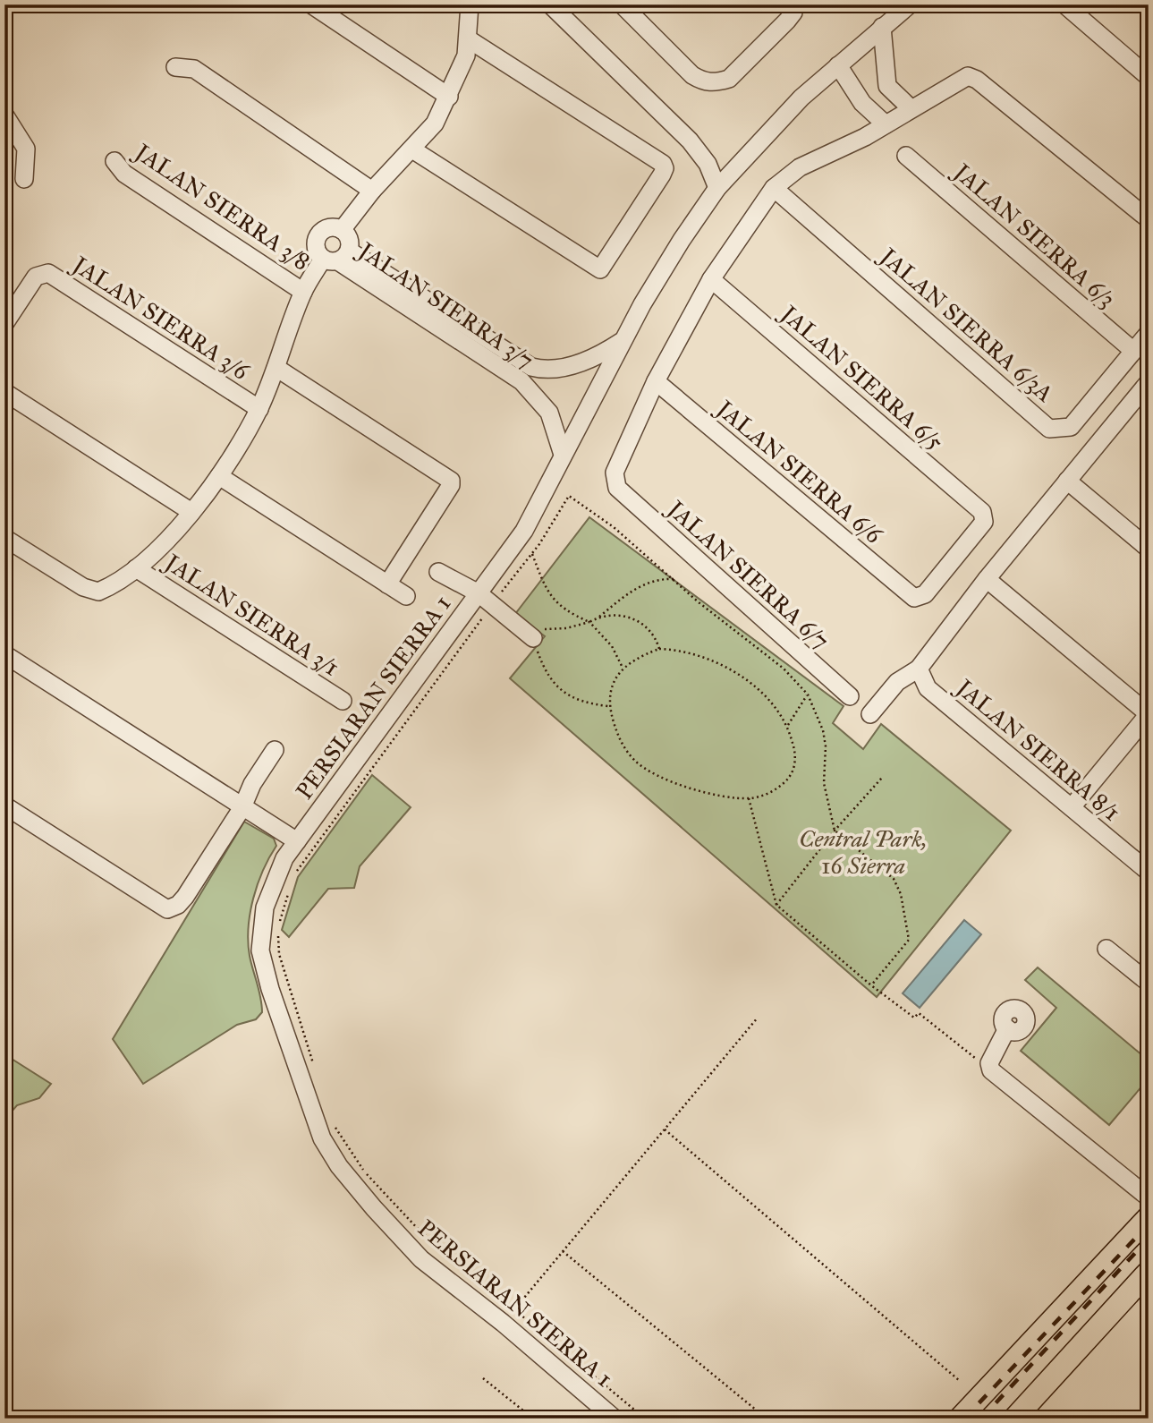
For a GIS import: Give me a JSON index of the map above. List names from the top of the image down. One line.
{"streets":{"street":["JALAN SIERRA 3/8","JALAN SIERRA 6/3","JALAN SIERRA 3/7","JALAN SIERRA 3/6","JALAN SIERRA 6/3A","JALAN SIERRA 6/5","JALAN SIERRA 6/6","JALAN SIERRA 6/7","JALAN SIERRA 3/1","PERSIARAN SIERRA 1","JALAN SIERRA 8/1"]},"crossings":[["JALAN SIERRA 6/3","JALAN SIERRA 6/3A"],["JALAN SIERRA 3/7","PERSIARAN SIERRA 1"],["JALAN SIERRA 6/5","JALAN SIERRA 6/6"],["JALAN SIERRA 6/6","JALAN SIERRA 6/7"]],"parks":["Central Park, 16 Sierra"]}
